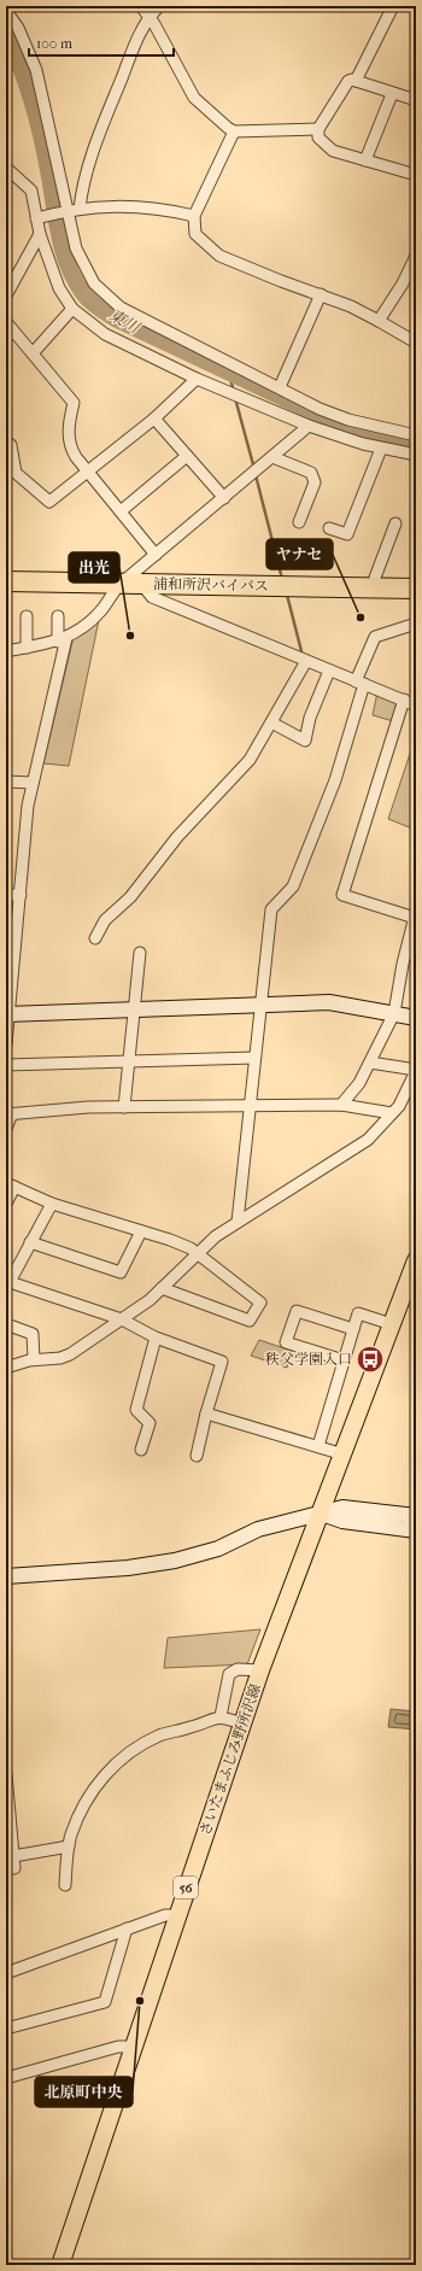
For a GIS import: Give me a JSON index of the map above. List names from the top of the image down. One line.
{"streets":{"highway":["浦和所沢バイパス"],"main road":["さいたまふじみ野所沢線","56"]},"water":["東川"],"places":{"other":["ヤナセ","出光","北原町中央"],"bus stop":["秩父学園入口"]},"scale_bar":"100 m"}
